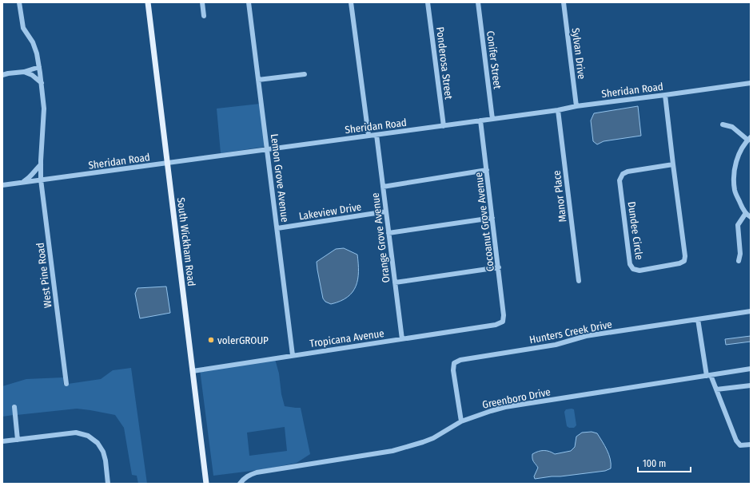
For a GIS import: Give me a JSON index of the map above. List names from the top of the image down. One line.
{"streets":{"main road":["South Wickham Road"],"street":["Sylvan Drive","Conifer Street","Ponderosa Street","Sheridan Road","Lemon Grove Avenue","Manor Place","Lakeview Drive","Cocoanut Grove Avenue","Dundee Circle","Orange Grove Avenue","West Pine Road","Hunters Creek Drive","Tropicana Avenue","Greenboro Drive"]},"crossings":[["Sylvan Drive","Sheridan Road"],["Conifer Street","Sheridan Road"],["Ponderosa Street","Sheridan Road"],["Sheridan Road","Lemon Grove Avenue"],["Sheridan Road","Manor Place"],["Sheridan Road","Cocoanut Grove Avenue"],["Sheridan Road","Dundee Circle"],["Sheridan Road","Orange Grove Avenue"],["Sheridan Road","South Wickham Road"],["Sheridan Road","West Pine Road"],["Lemon Grove Avenue","Lakeview Drive"],["Lemon Grove Avenue","Tropicana Avenue"],["Lakeview Drive","Orange Grove Avenue"],["Cocoanut Grove Avenue","Tropicana Avenue"],["Orange Grove Avenue","Tropicana Avenue"],["South Wickham Road","Tropicana Avenue"],["Hunters Creek Drive","Greenboro Drive"]],"places":["volerGROUP"],"scale_bar":"100 m"}
